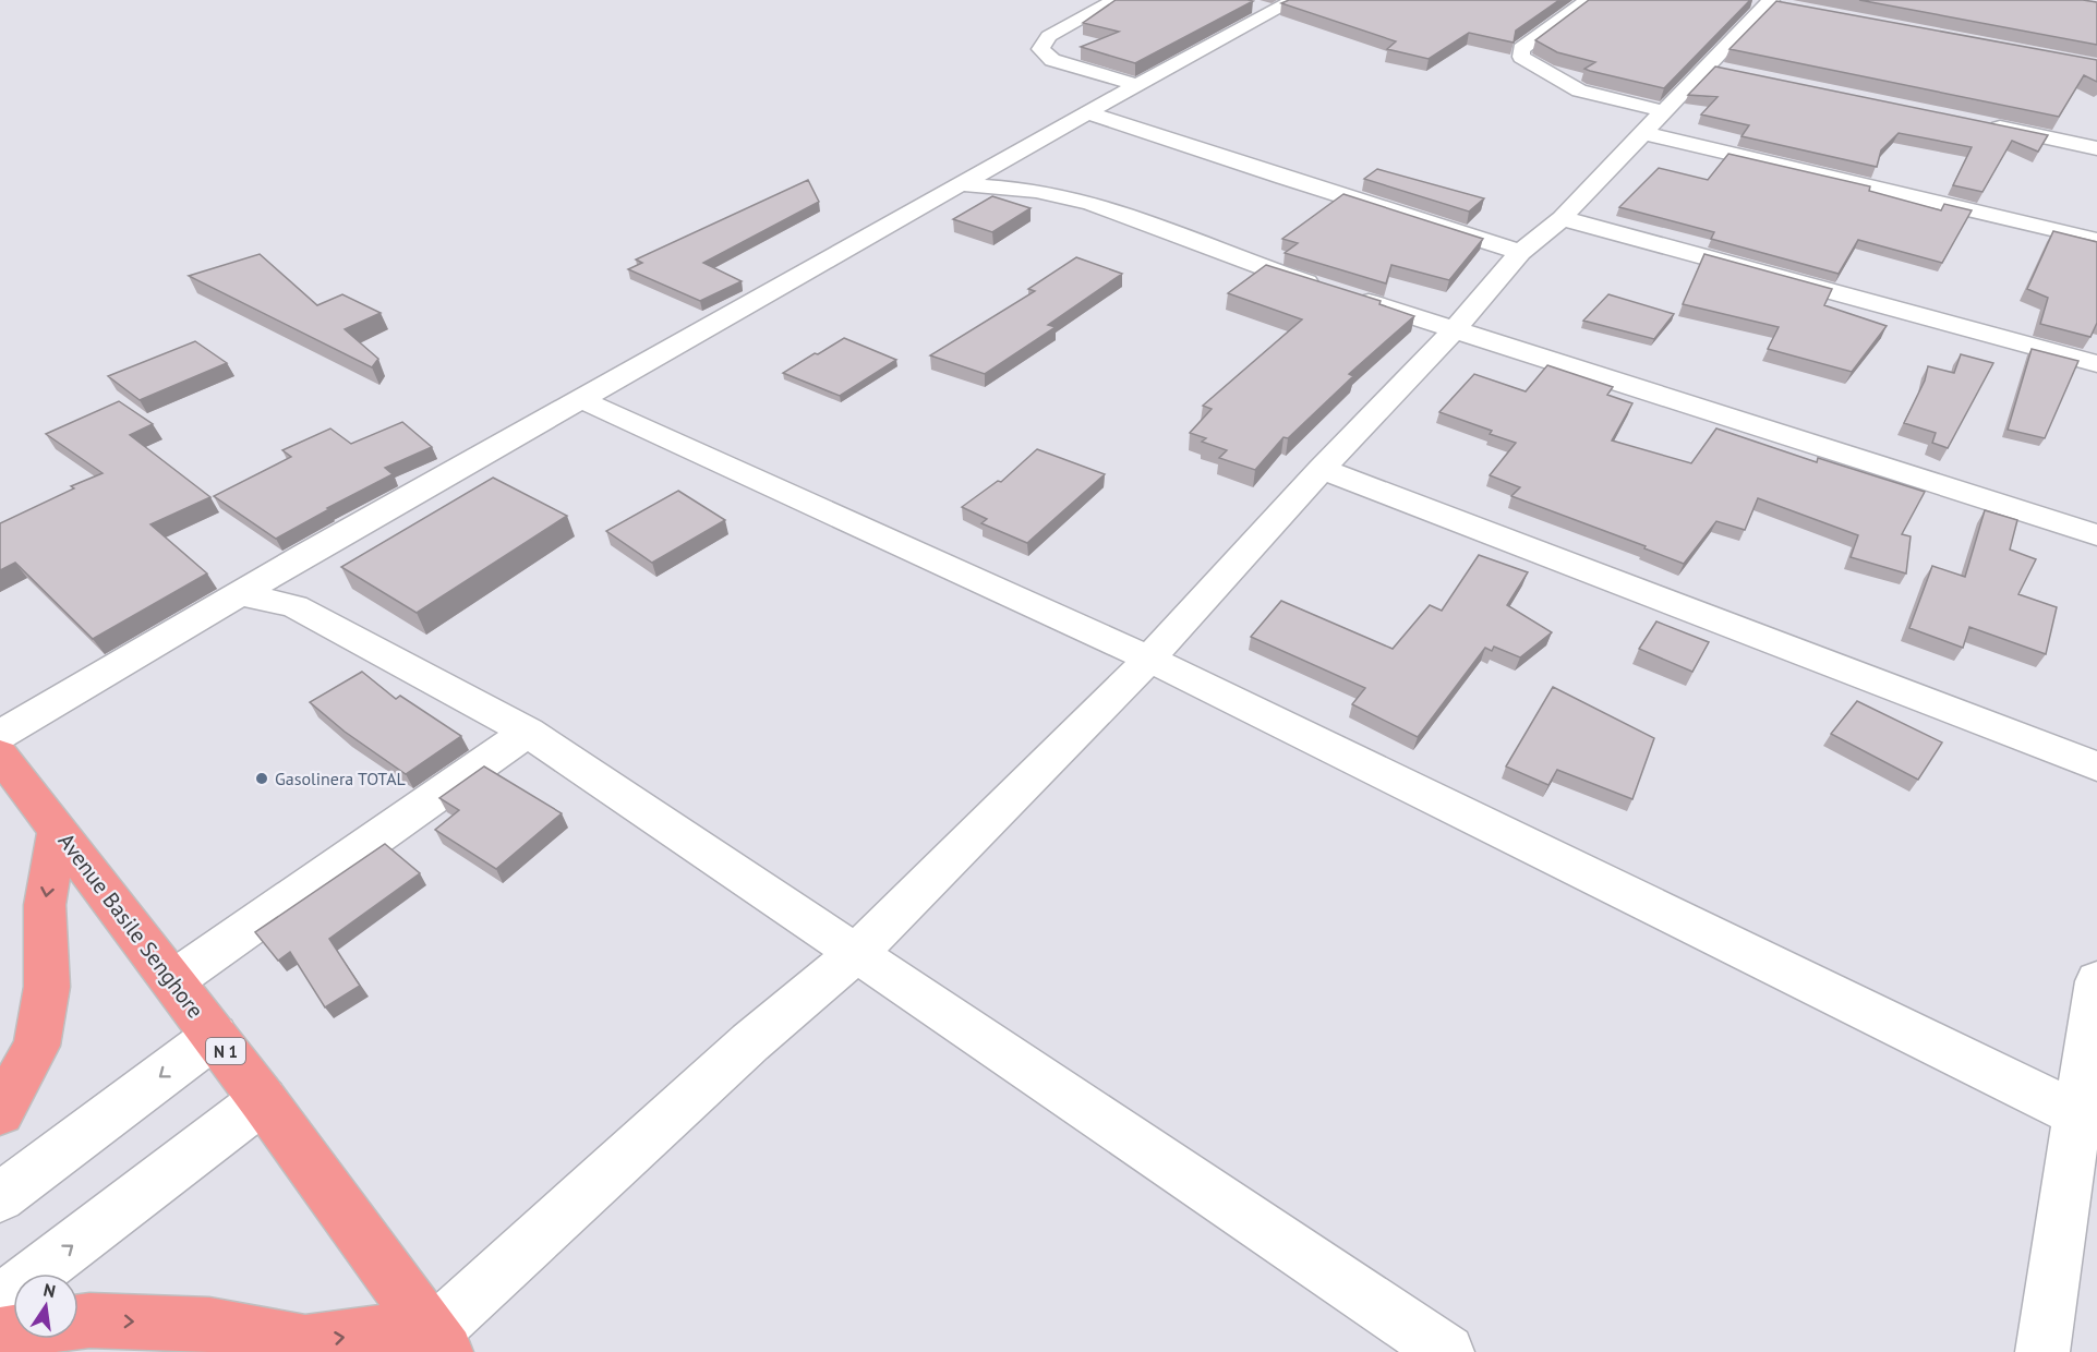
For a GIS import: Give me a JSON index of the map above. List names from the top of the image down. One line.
{"streets":{"highway":["Avenue Basile Senghore","N 1"]},"places":["Gasolinera TOTAL"],"north":"top"}
